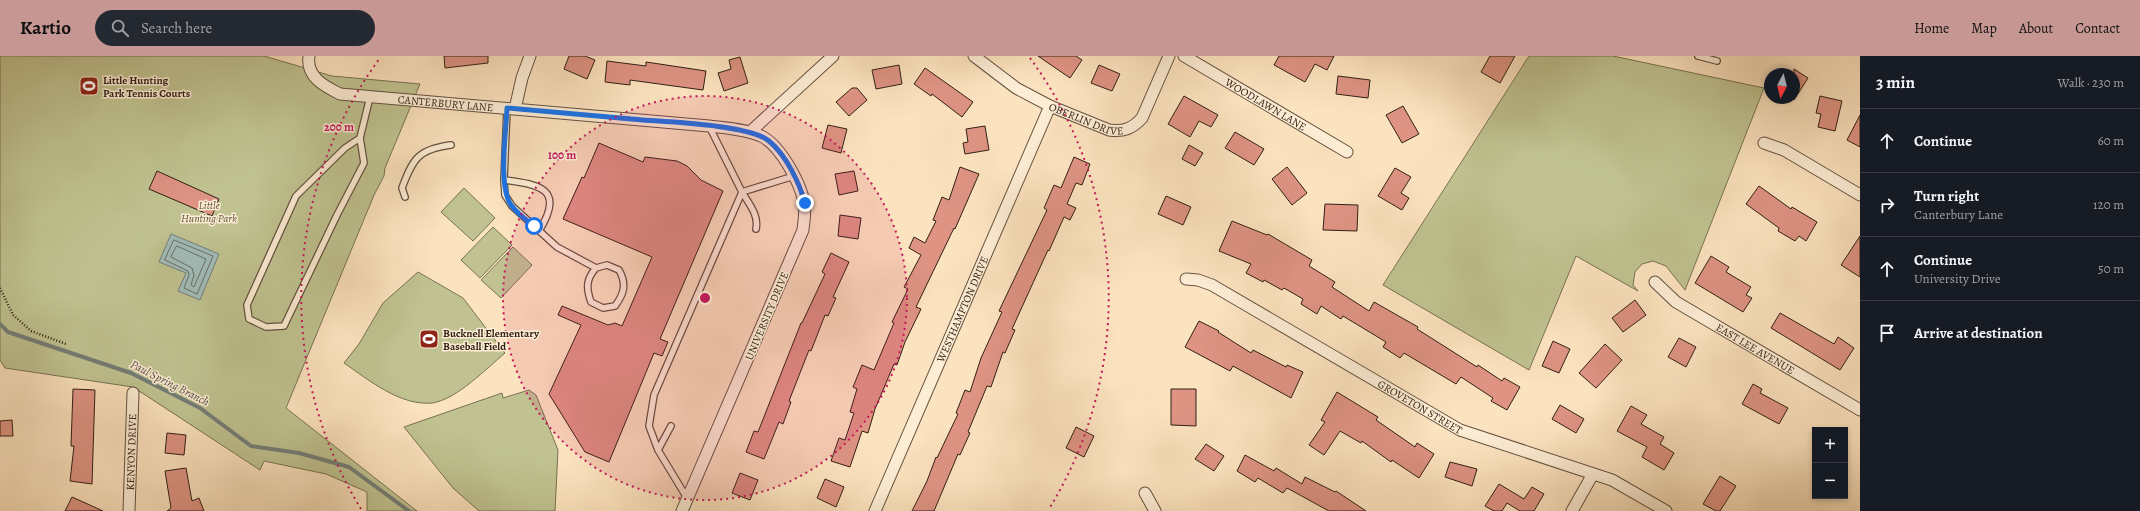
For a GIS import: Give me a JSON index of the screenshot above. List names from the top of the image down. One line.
{"streets":{"street":["CANTERBURY LANE","WOODLAWN LANE","OBERLIN DRIVE","WESTHAMPTON DRIVE","UNIVERSITY DRIVE","EAST LEE AVENUE","GROVETON STREET","KENYON DRIVE"]},"crossings":[["CANTERBURY LANE","UNIVERSITY DRIVE"],["OBERLIN DRIVE","WESTHAMPTON DRIVE"]],"water":["Paul Spring Branch"],"parks":["Little Hunting Park"],"places":{"sports":["Little Hunting Park Tennis Courts","Bucknell Elementary Baseball Field"]},"north":"bottom","page":{"header":"Kartio","search":"Search here","nav":["Home","Map","About","Contact"],"heading":["3 min","Walk · 230 m"],"list":[["Continue","60 m"],["Turn right","Canterbury Lane","120 m"],["Continue","University Drive","50 m"],"Arrive at destination"],"map_buttons":["+","−"]},"rings":["200 m","100 m"]}
